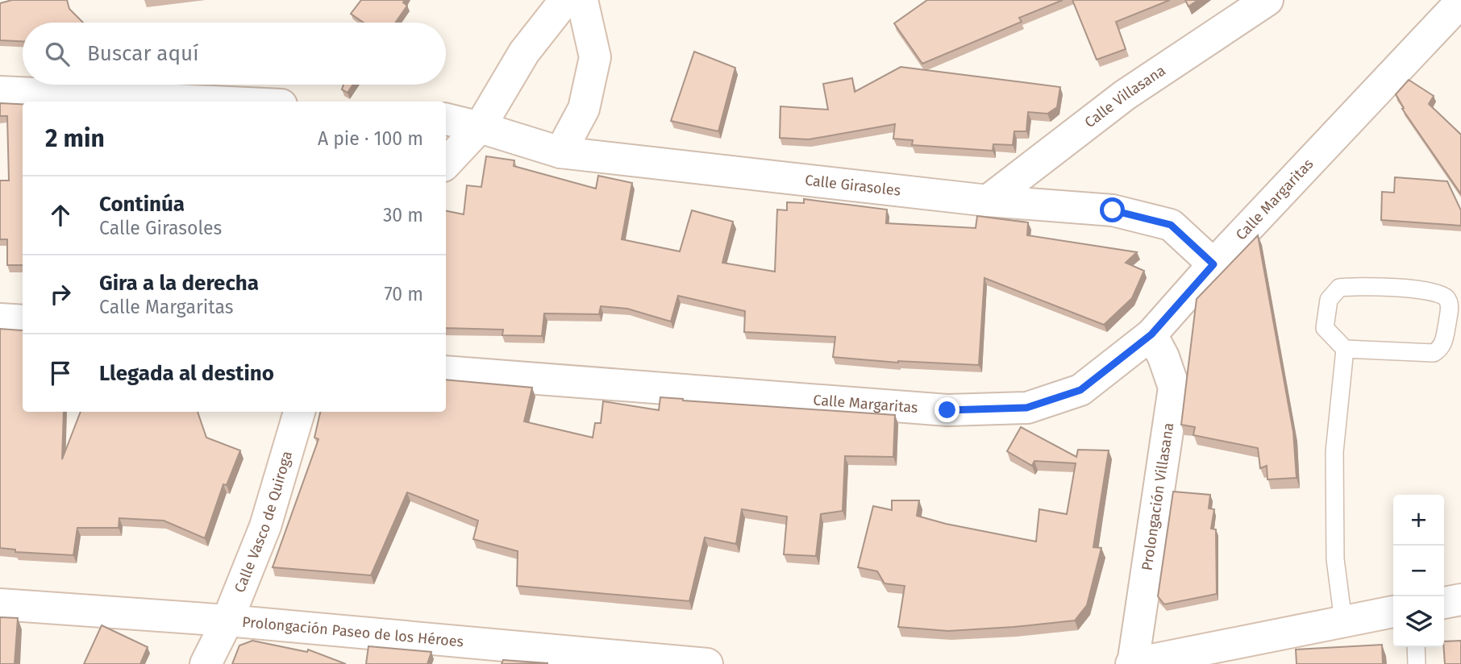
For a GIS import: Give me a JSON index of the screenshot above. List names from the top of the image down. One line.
{"streets":{"street":["Calle Villasana","Calle Girasoles","Calle Margaritas","Prolongación Villasana","Calle Vasco de Quiroga","Prolongación Paseo de los Héroes"]},"crossings":[["Calle Villasana","Calle Girasoles"],["Calle Girasoles","Calle Margaritas"],["Calle Margaritas","Prolongación Villasana"],["Calle Vasco de Quiroga","Prolongación Paseo de los Héroes"]],"page":{"search":"Buscar aquí","heading":["2 min","A pie · 100 m"],"list":[["Continúa","Calle Girasoles","30 m"],["Gira a la derecha","Calle Margaritas","70 m"],"Llegada al destino"],"map_buttons":["+","−"]}}
